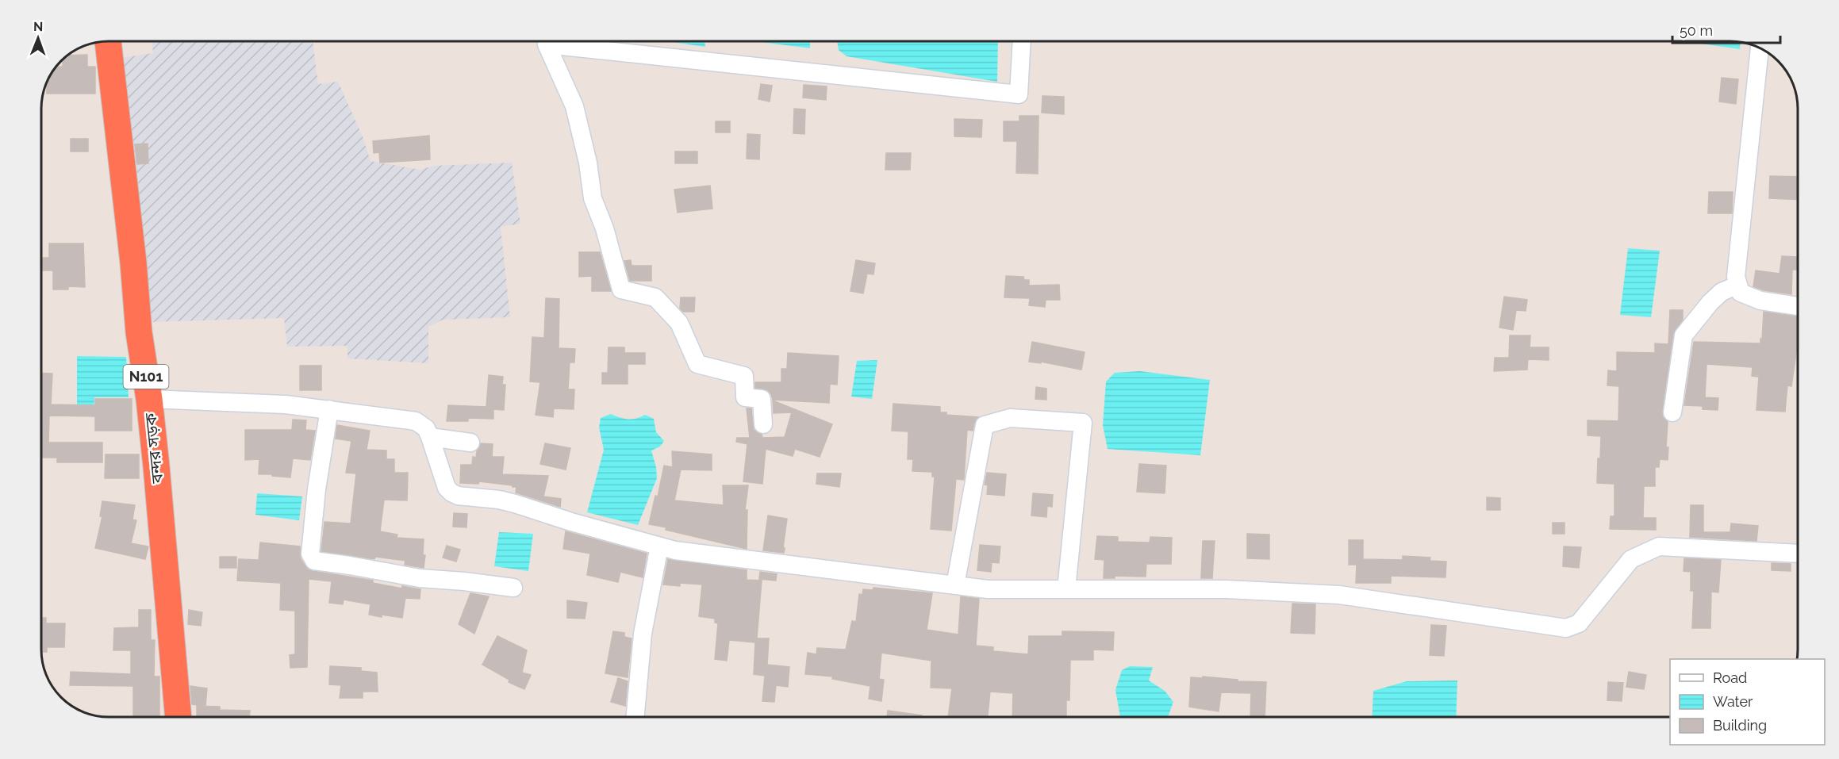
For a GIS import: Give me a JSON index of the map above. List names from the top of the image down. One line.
{"streets":{"highway":["N101","বন্দর সড়ক"]},"legend":["Road","Water","Building"],"scale_bar":"50 m","north":"top"}
